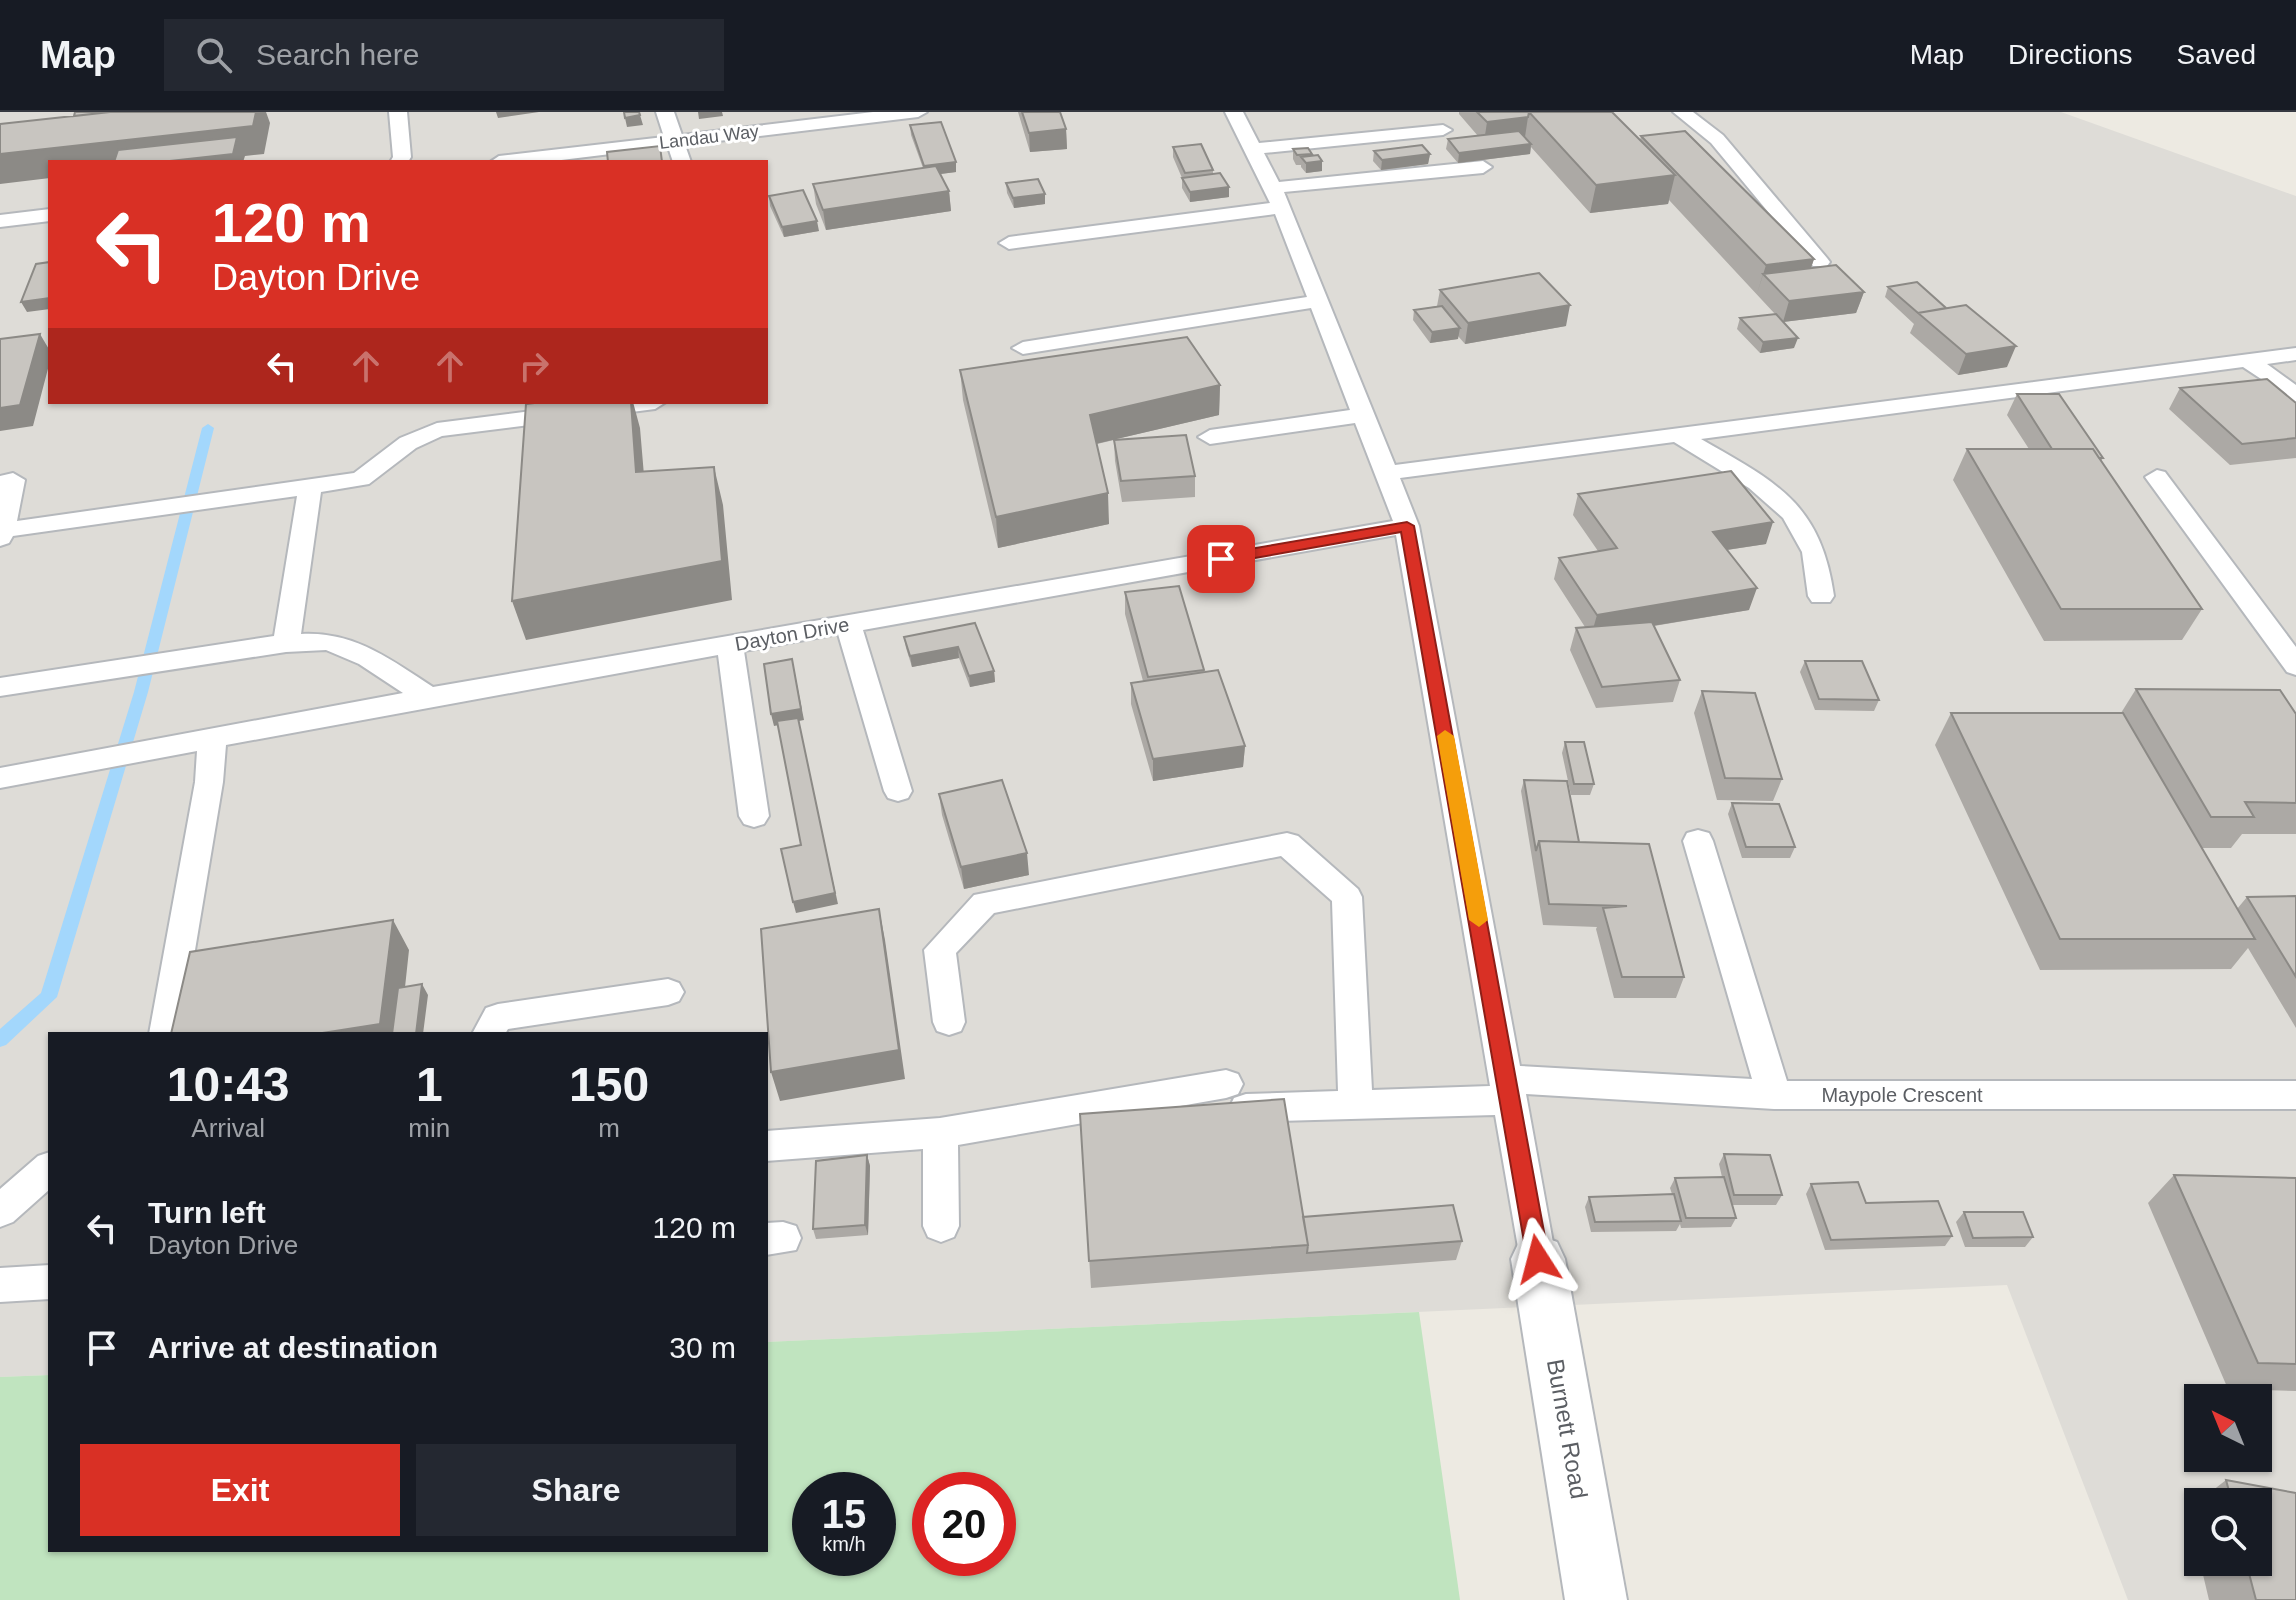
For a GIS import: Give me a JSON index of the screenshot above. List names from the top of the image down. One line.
{"streets":{"street":["Burnett Road"],"lane":["Landau Way","Dayton Drive","Maypole Crescent"]},"north":"top left","page":{"header":"Map","search":"Search here","nav":["Map","Directions","Saved"],"turn":["120 m","Dayton Drive"],"eta":["10:43","Arrival","1","min","150","m"],"list":[{"name":"Turn left","note":"Dayton Drive","value":"120 m"},{"name":"Arrive at destination","value":"30 m"}],"buttons":["Exit","Share"],"speed":"15 km/h","limit":"20"}}
